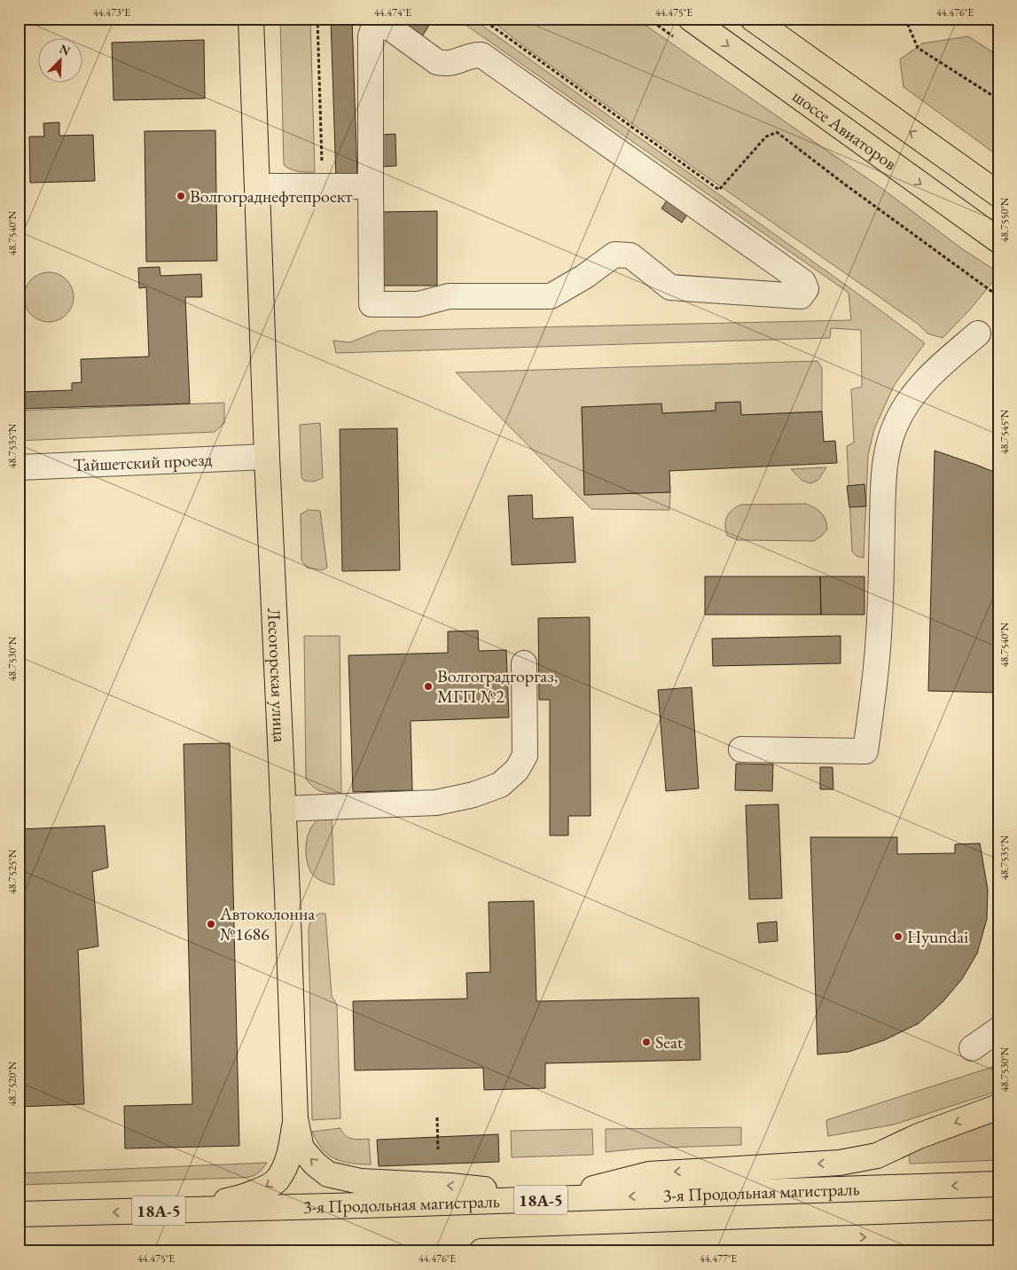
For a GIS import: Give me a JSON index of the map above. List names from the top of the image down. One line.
{"streets":{"main road":["шоссе Авиаторов","Лесогорская улица","3-я Продольная магистраль","18А-5"],"street":["Тайшетский проезд"]},"crossings":[["Тайшетский проезд","Лесогорская улица"]],"places":["Волгограднефтепроект","Волгоградгоргаз, МГП №2","Автоколонна №1686","Hyundai","Seat"],"north":"top right","coordinates":["44.473°E","44.474°E","44.475°E","44.476°E","48.7550°N","48.7540°N","48.7545°N","48.7535°N","48.7530°N","48.7525°N","48.7520°N","44.477°E"]}
